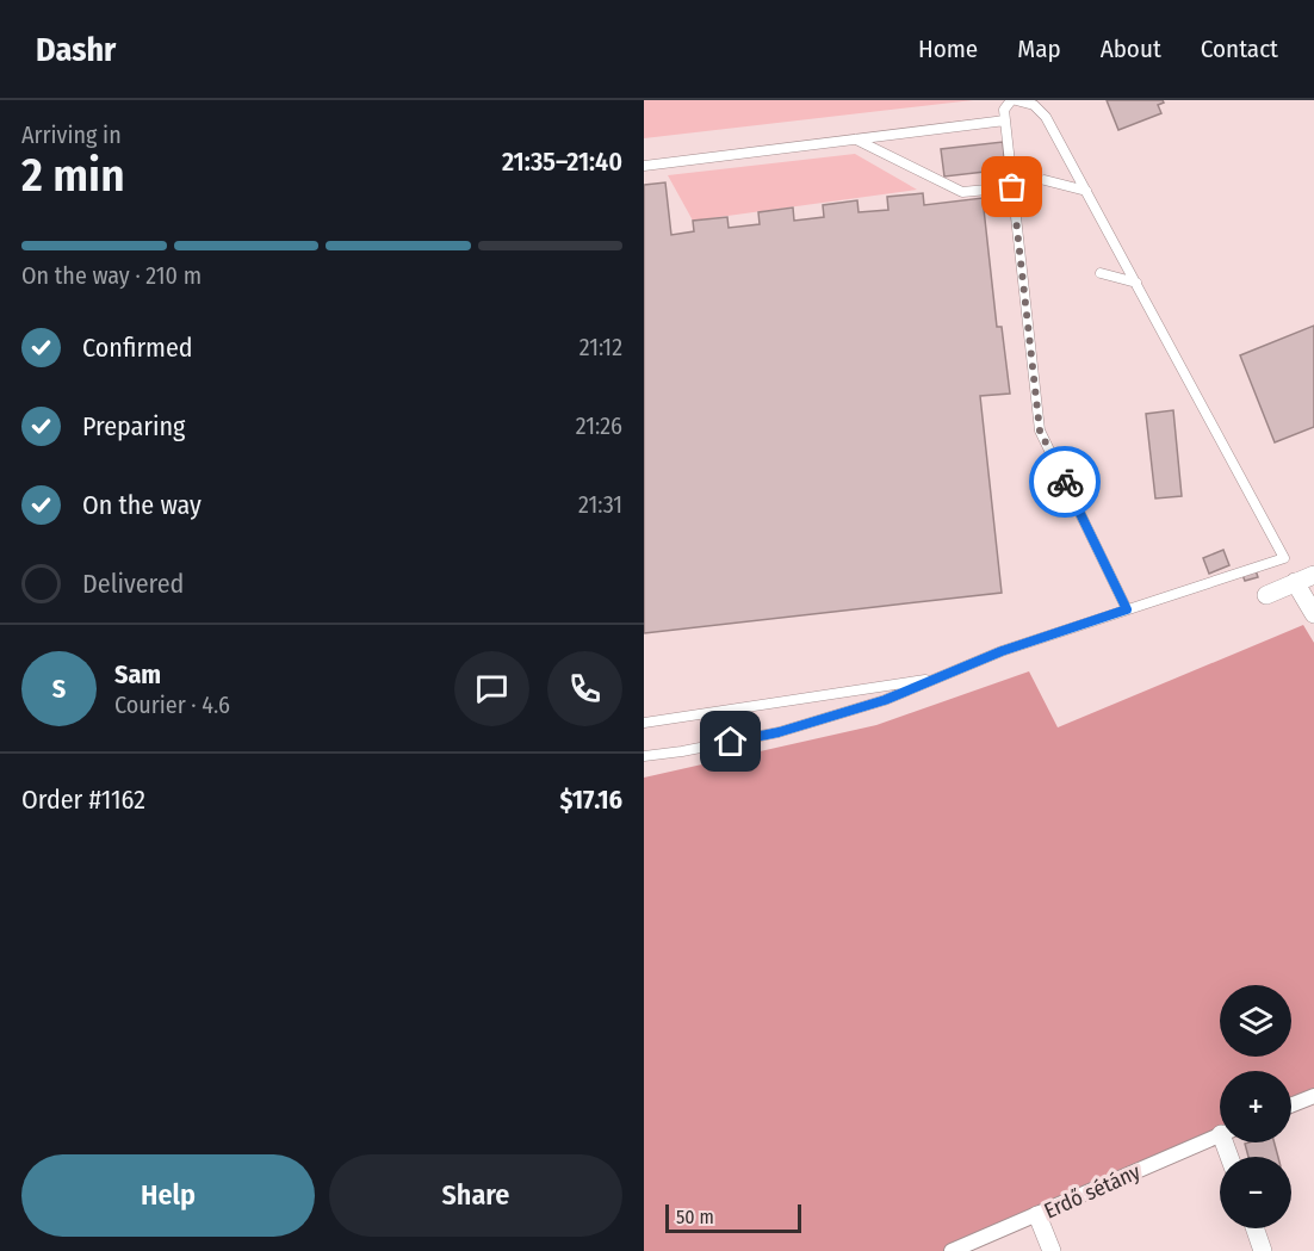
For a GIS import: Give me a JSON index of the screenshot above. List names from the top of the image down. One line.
{"streets":{"street":["Erdő sétány"]},"scale_bar":"50 m","page":{"header":"Dashr","nav":["Home","Map","About","Contact"],"heading":["2 min","Arriving in","21:35–21:40"],"panel":["Sam","Courier · 4.6","Order #1162","$17.16"],"bar":"On the way · 210 m","list":[["Confirmed","21:12"],["Preparing","21:26"],["On the way","21:31"],"Delivered"],"round":"S","map_buttons":["+","−"],"buttons":["Help","Share"],"scale":"50 m"}}
